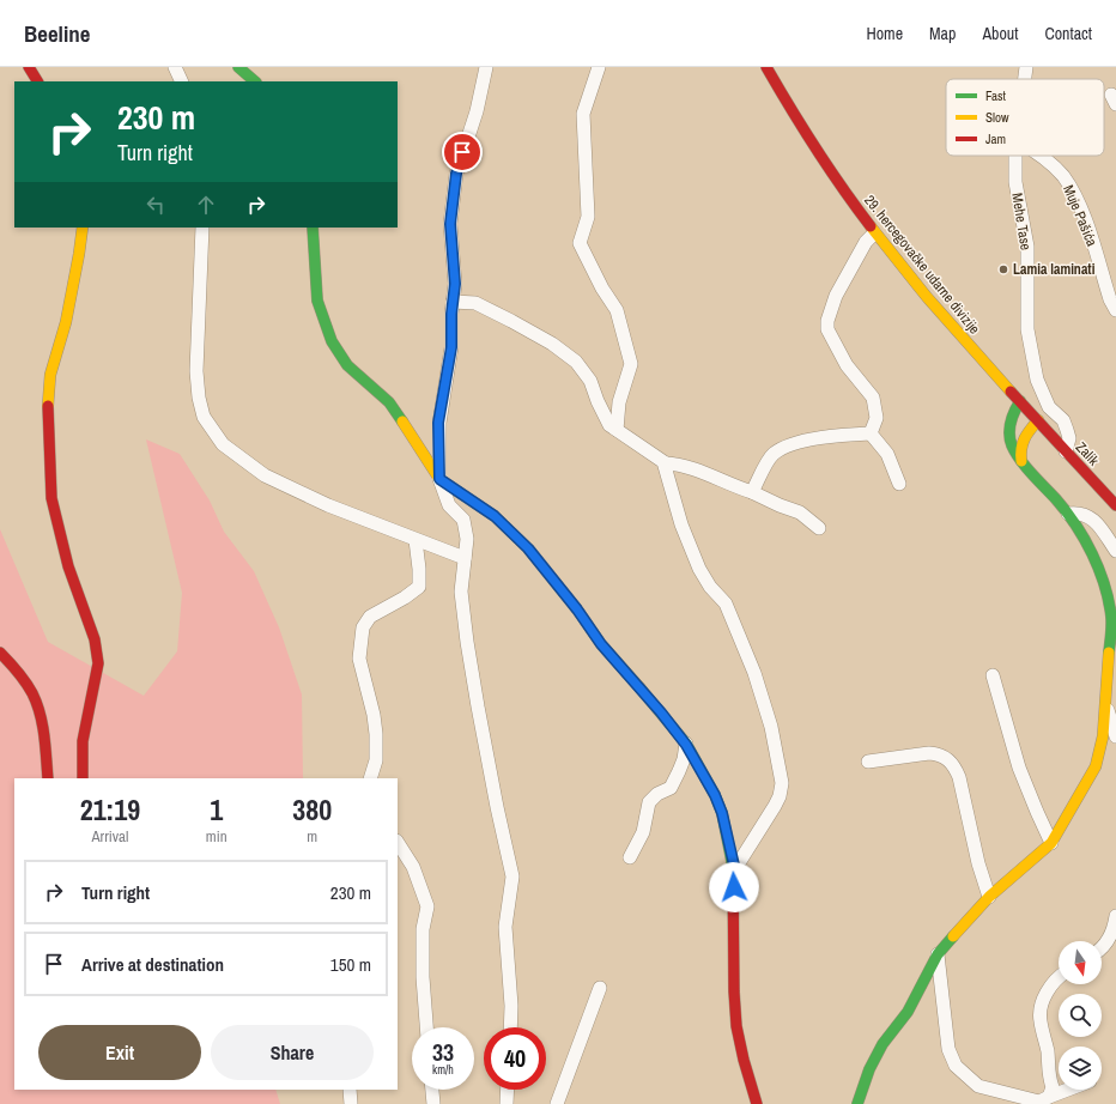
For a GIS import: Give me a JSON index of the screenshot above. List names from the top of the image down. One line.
{"streets":{"street":["Muje Pašića","Mehe Tase","29. hercegovačke udarne divizije","Zalik"]},"crossings":[["Mehe Tase","Zalik"],["29. hercegovačke udarne divizije","Zalik"]],"places":["Lamia laminati"],"legend":["Fast","Slow","Jam"],"north":"bottom","page":{"header":"Beeline","nav":["Home","Map","About","Contact"],"turn":["230 m","Turn right"],"eta":["21:19","Arrival","1","min","380","m"],"list":[{"name":"Turn right","value":"230 m"},{"name":"Arrive at destination","value":"150 m"}],"buttons":["Exit","Share"],"speed":"33 km/h","limit":"40"}}
